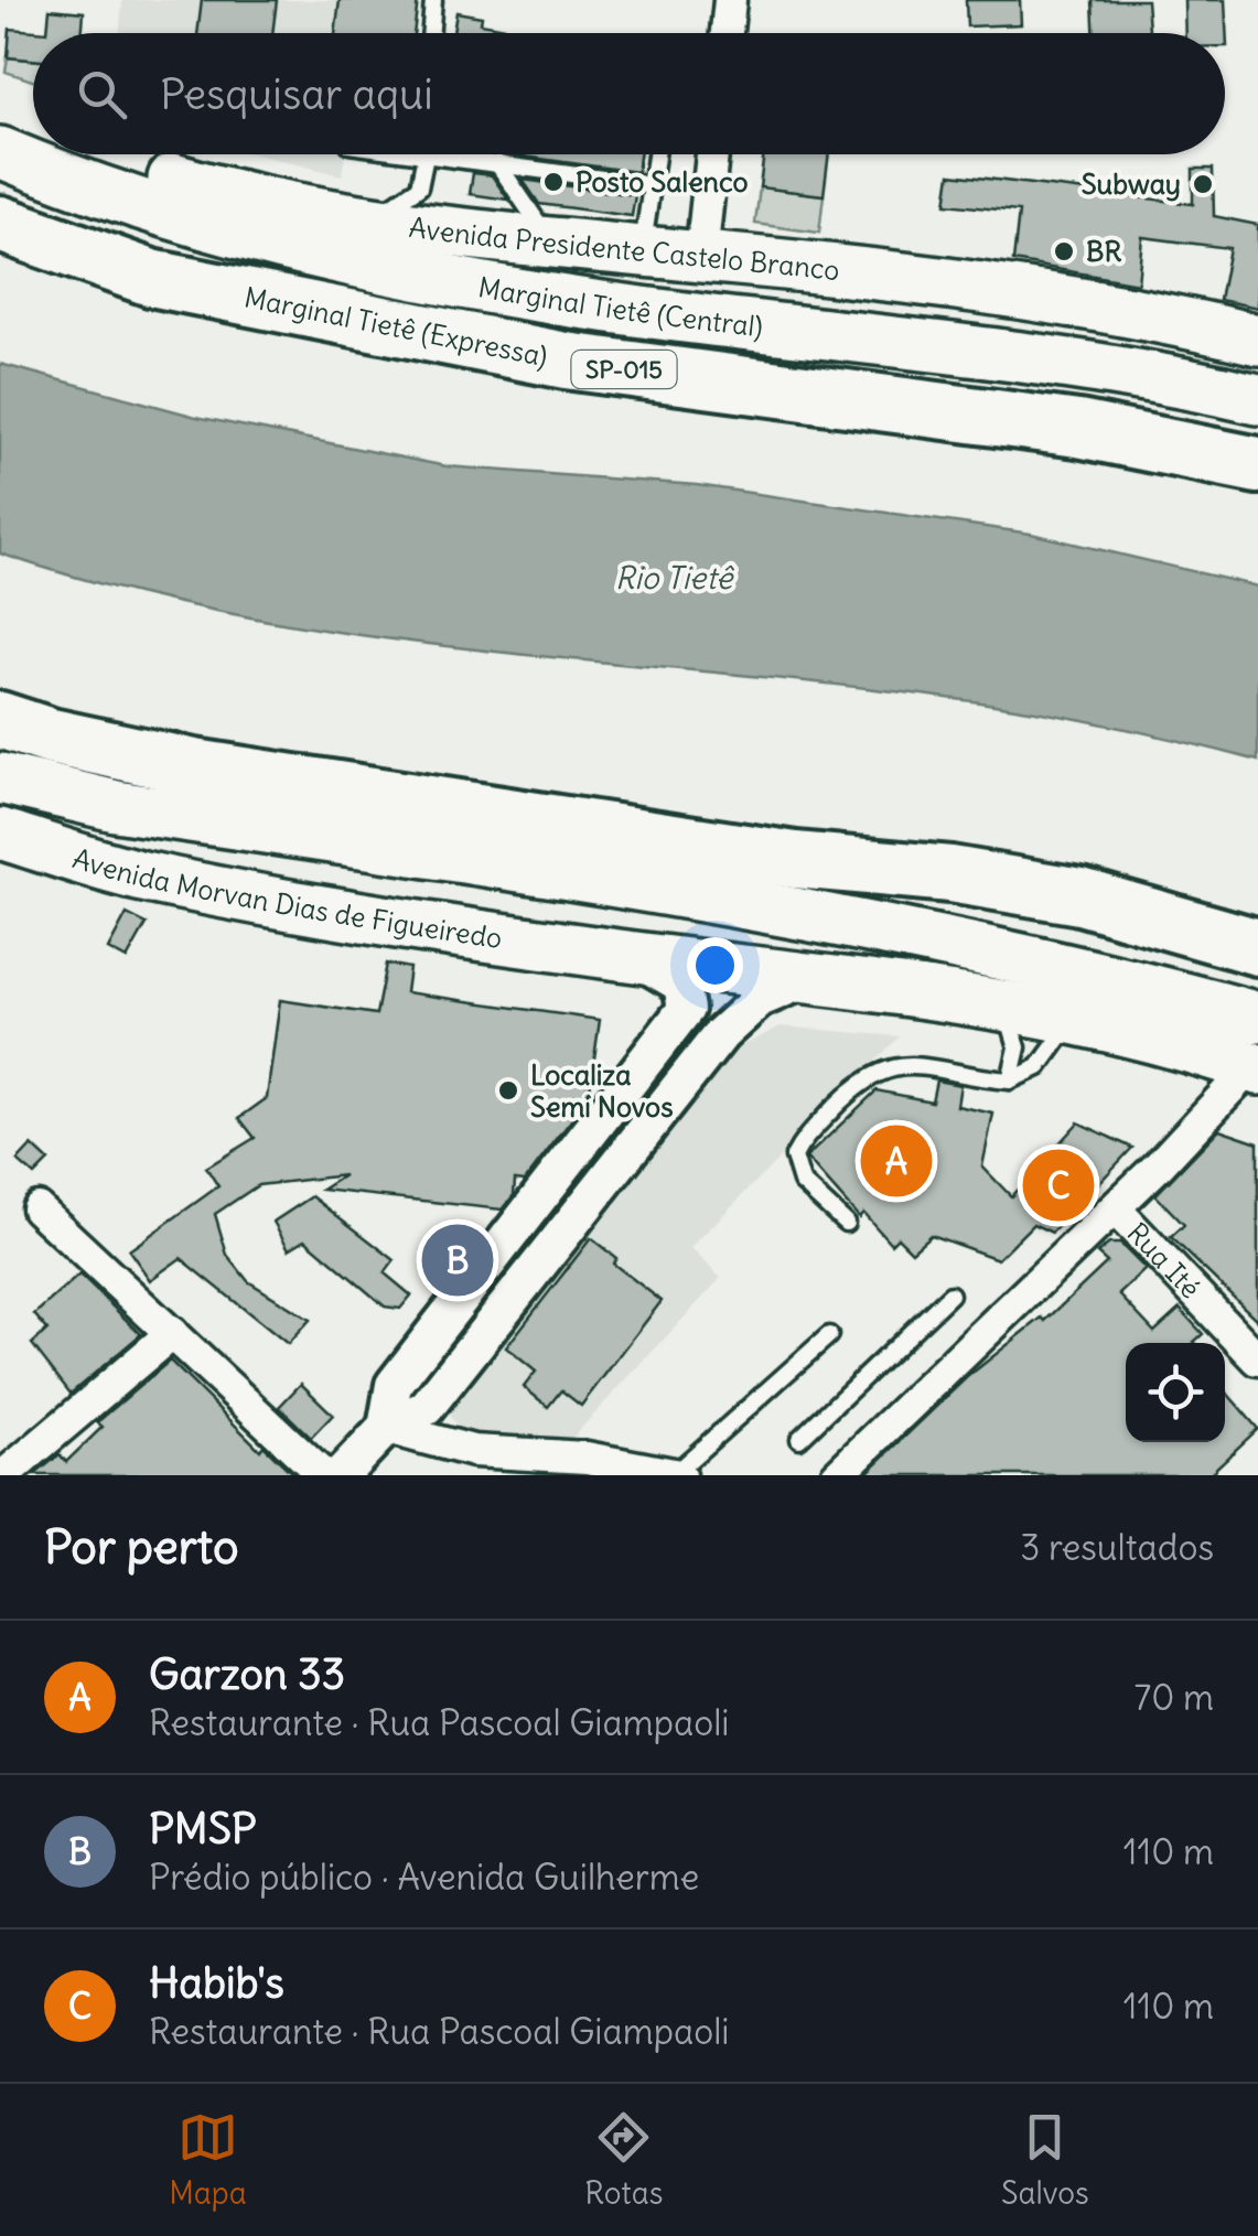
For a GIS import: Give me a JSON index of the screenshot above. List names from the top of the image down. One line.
{"streets":{"highway":["Avenida Presidente Castelo Branco","Marginal Tietê (Central)","Marginal Tietê (Expressa)","SP-015","Avenida Morvan Dias de Figueiredo"],"street":["Rua Ité"]},"water":["Rio Tietê"],"places":["Posto Salenco","Subway","BR","Localiza Semi Novos"],"page":{"search":"Pesquisar aqui","pins":["A","C","B"],"heading":["Por perto","3 resultados"],"list":[{"mark":"A","name":"Garzon 33","note":"Restaurante · Rua Pascoal Giampaoli","value":"70 m"},{"mark":"B","name":"PMSP","note":"Prédio público · Avenida Guilherme","value":"110 m"},{"mark":"C","name":"Habib's","note":"Restaurante · Rua Pascoal Giampaoli","value":"110 m"}],"nav":["Mapa","Rotas","Salvos"]}}
